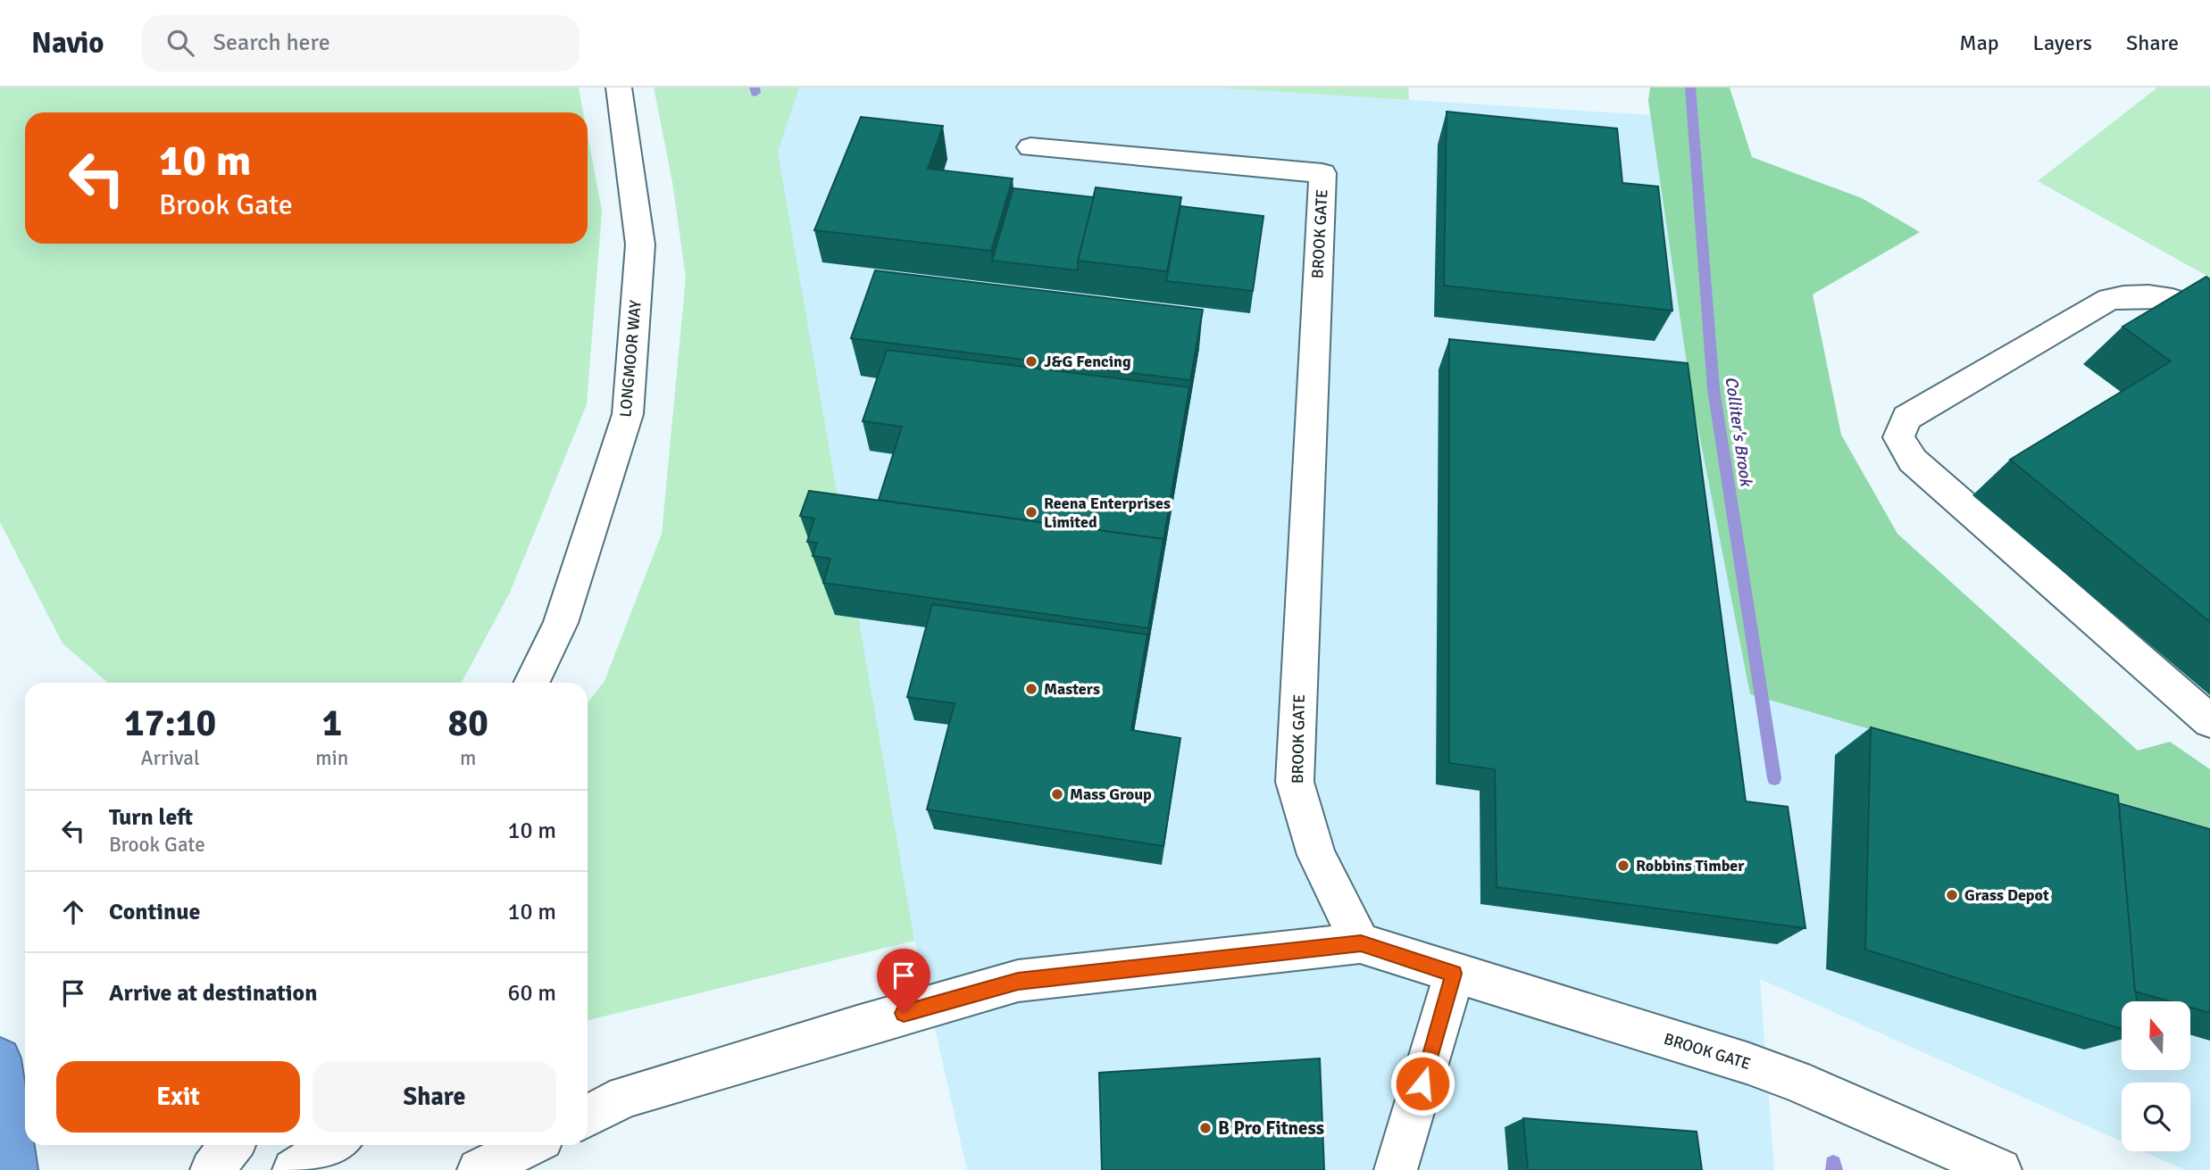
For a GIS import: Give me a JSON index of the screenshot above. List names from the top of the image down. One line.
{"streets":{"street":["BROOK GATE","LONGMOOR WAY"]},"water":["Colliter's Brook"],"places":["J&G Fencing","Reena Enterprises Limited","Masters","Mass Group","Robbins Timber","Grass Depot","B Pro Fitness"],"north":"top","page":{"header":"Navio","search":"Search here","nav":["Map","Layers","Share"],"turn":["10 m","Brook Gate"],"eta":["17:10","Arrival","1","min","80","m"],"list":[{"name":"Turn left","note":"Brook Gate","value":"10 m"},{"name":"Continue","value":"10 m"},{"name":"Arrive at destination","value":"60 m"}],"buttons":["Exit","Share"]}}
